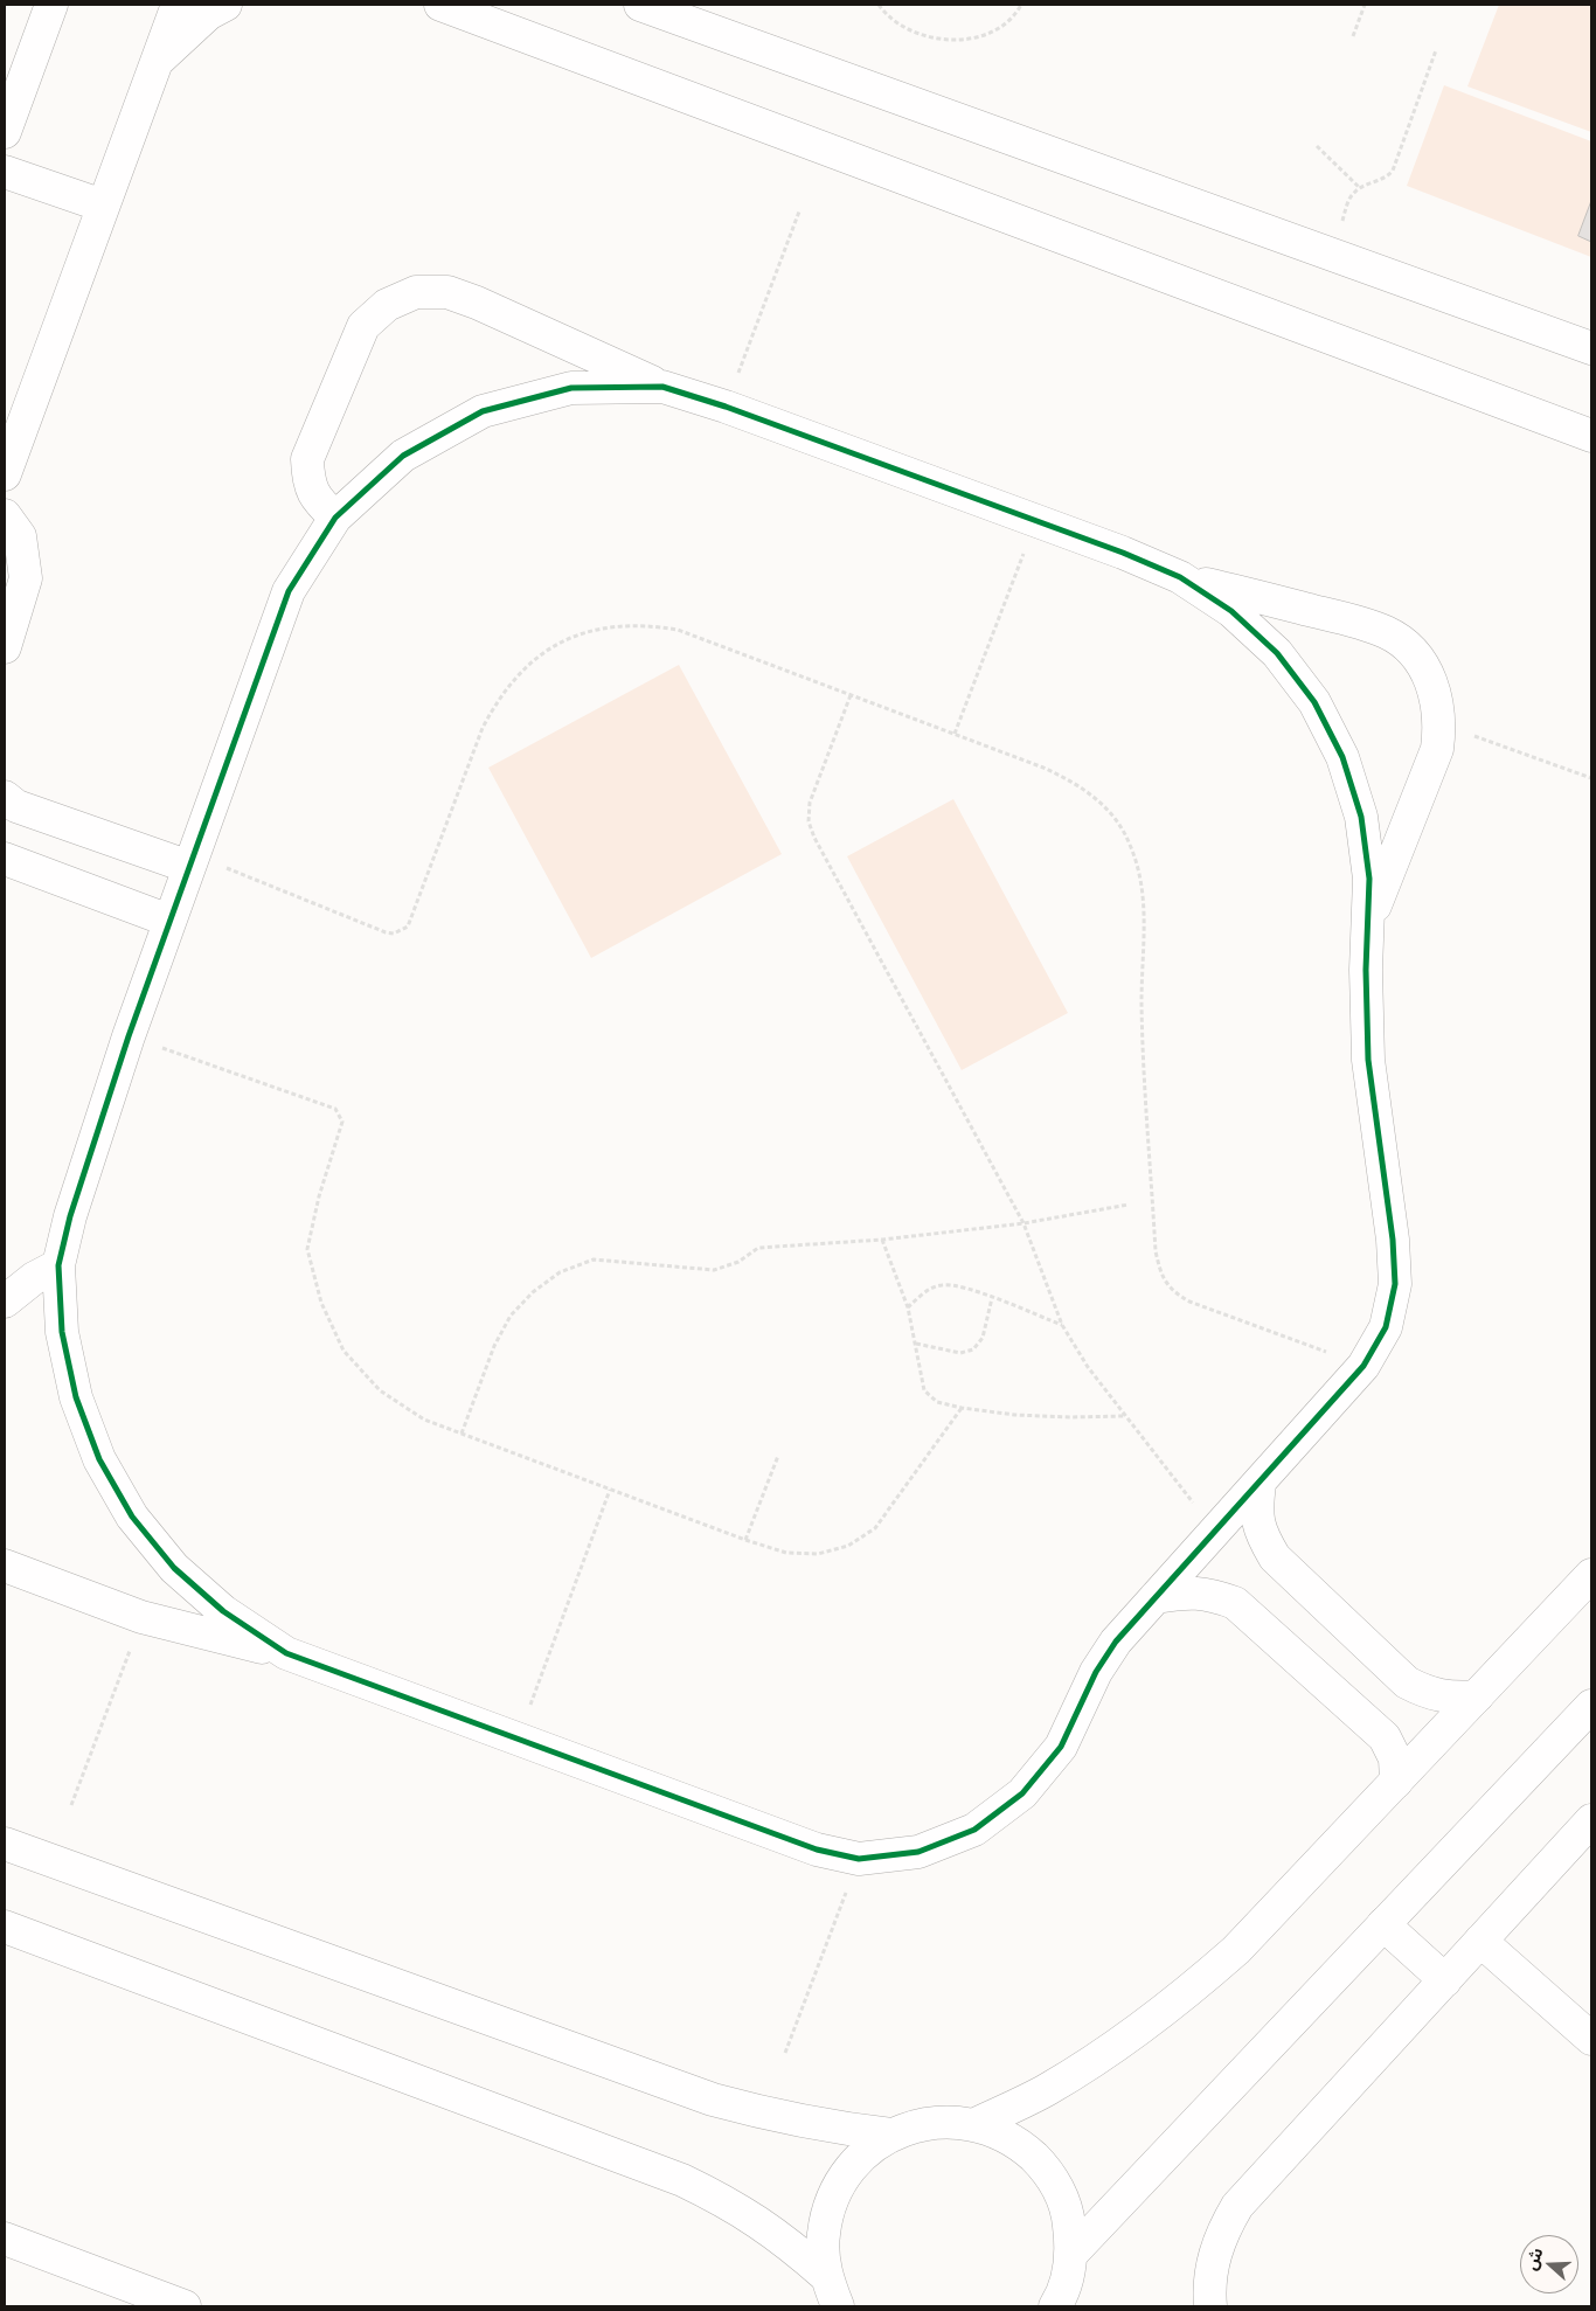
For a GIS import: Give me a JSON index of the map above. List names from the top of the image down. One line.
{"north":"left"}
